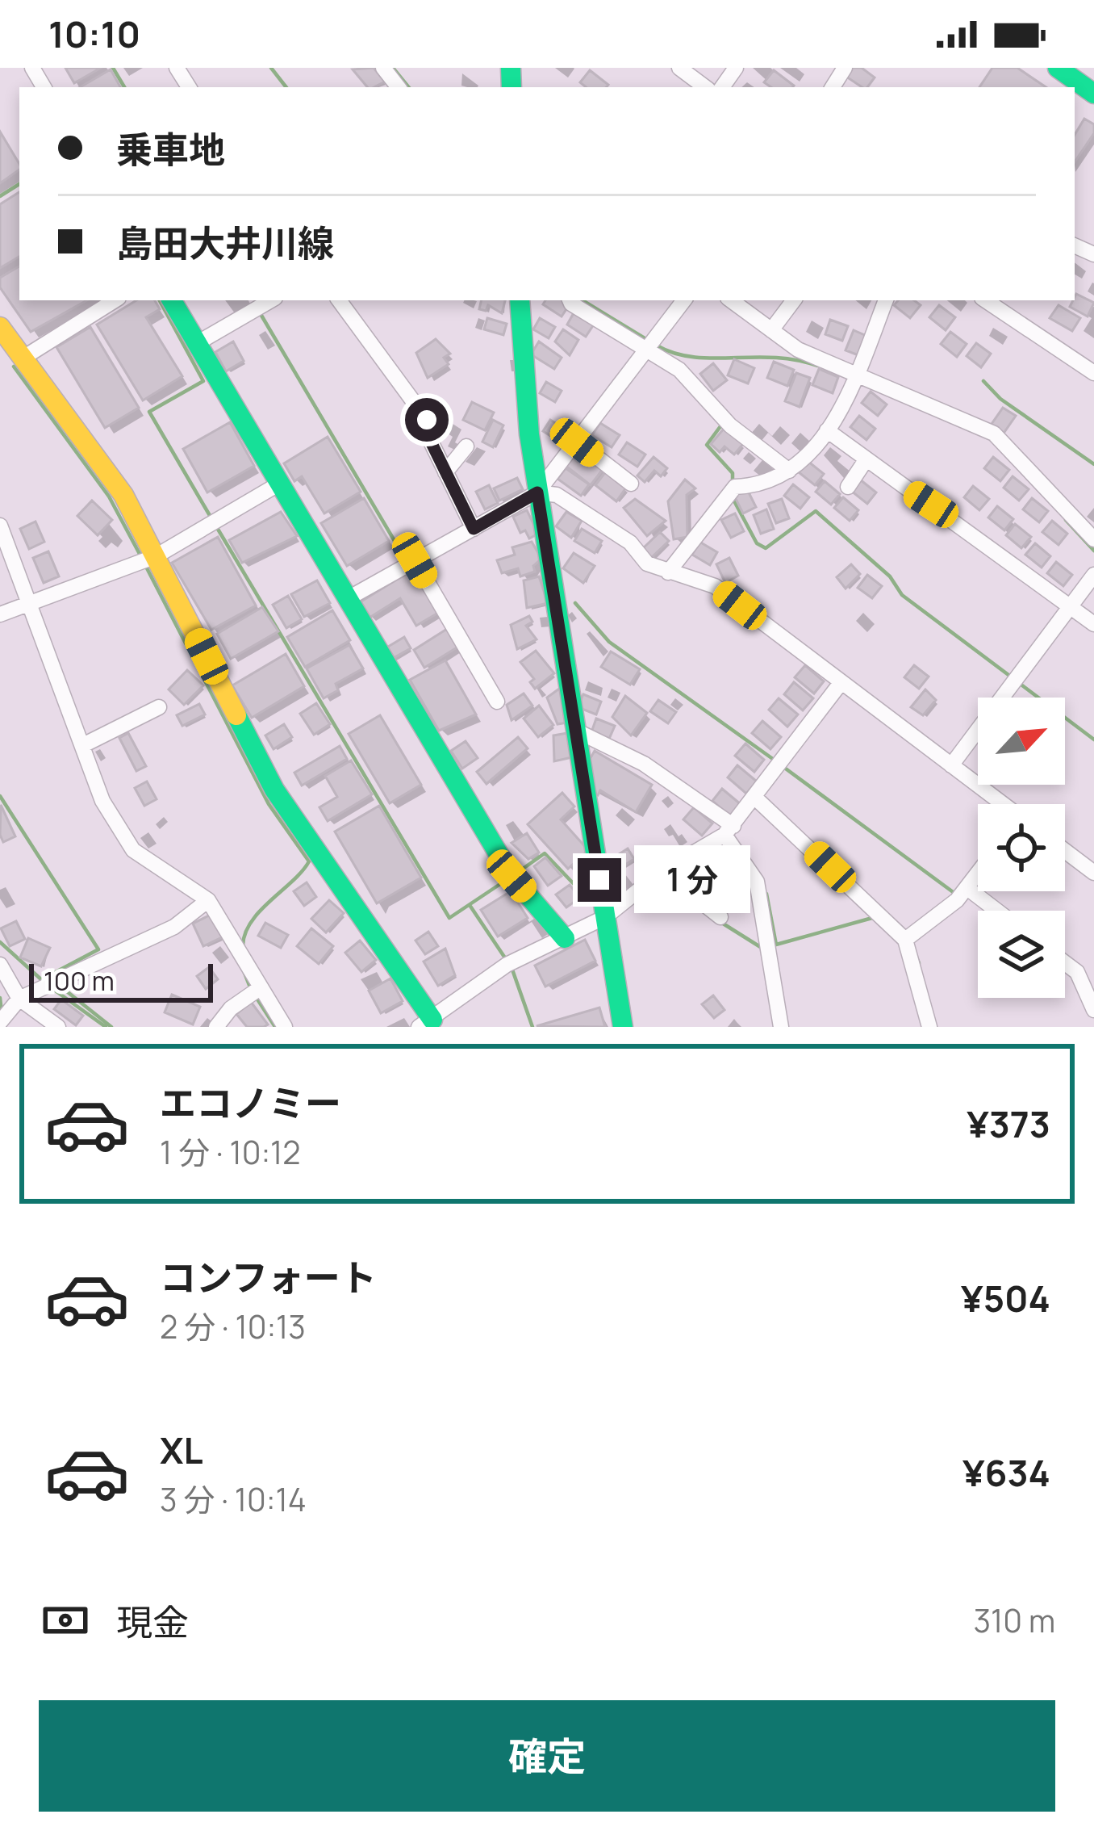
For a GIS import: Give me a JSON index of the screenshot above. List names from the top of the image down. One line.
{"scale_bar":"100 m","north":"top right","page":{"status":"10:10","banner":["乗車地","島田大井川線"],"bubble":"1 分","scale":"100 m","list":[{"name":"エコノミー","note":"1 分 · 10:12","value":"¥373"},{"name":"コンフォート","note":"2 分 · 10:13","value":"¥504"},{"name":"XL","note":"3 分 · 10:14","value":"¥634"}],"pay":["現金","310 m"],"buttons":"確定"}}
